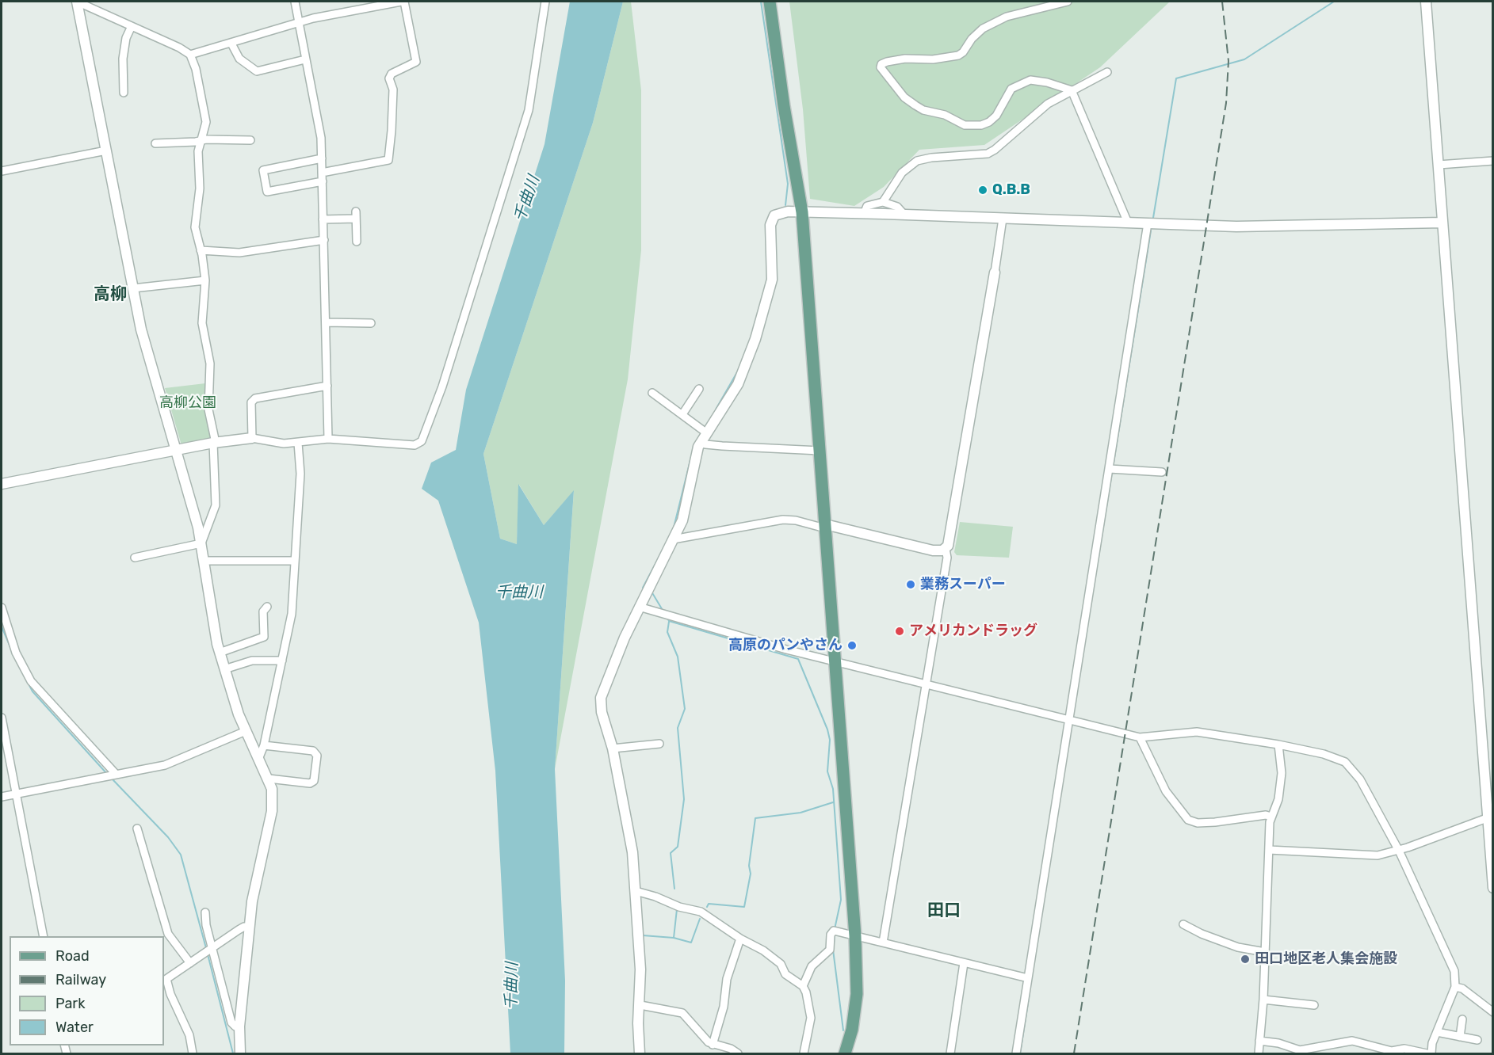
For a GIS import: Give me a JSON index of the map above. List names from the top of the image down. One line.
{"districts":["高柳","田口"],"water":["千曲川"],"parks":["高柳公園"],"places":["Q.B.B","業務スーパー","アメリカンドラッグ","高原のパンやさん","田口地区老人集会施設"],"legend":["Road","Railway","Park","Water"]}
